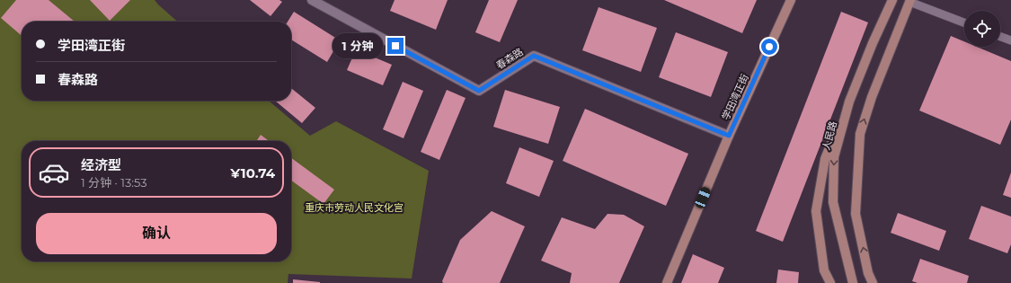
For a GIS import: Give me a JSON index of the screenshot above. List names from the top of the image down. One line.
{"streets":{"main road":["学田湾正街","人民路"],"street":["春森路"]},"crossings":[["春森路","学田湾正街"]],"parks":["重庆市劳动人民文化宫"],"page":{"banner":["学田湾正街","春森路"],"bubble":"1 分钟","list":[{"name":"经济型","note":"1 分钟 · 13:53","value":"¥10.74"}],"buttons":"确认"}}
